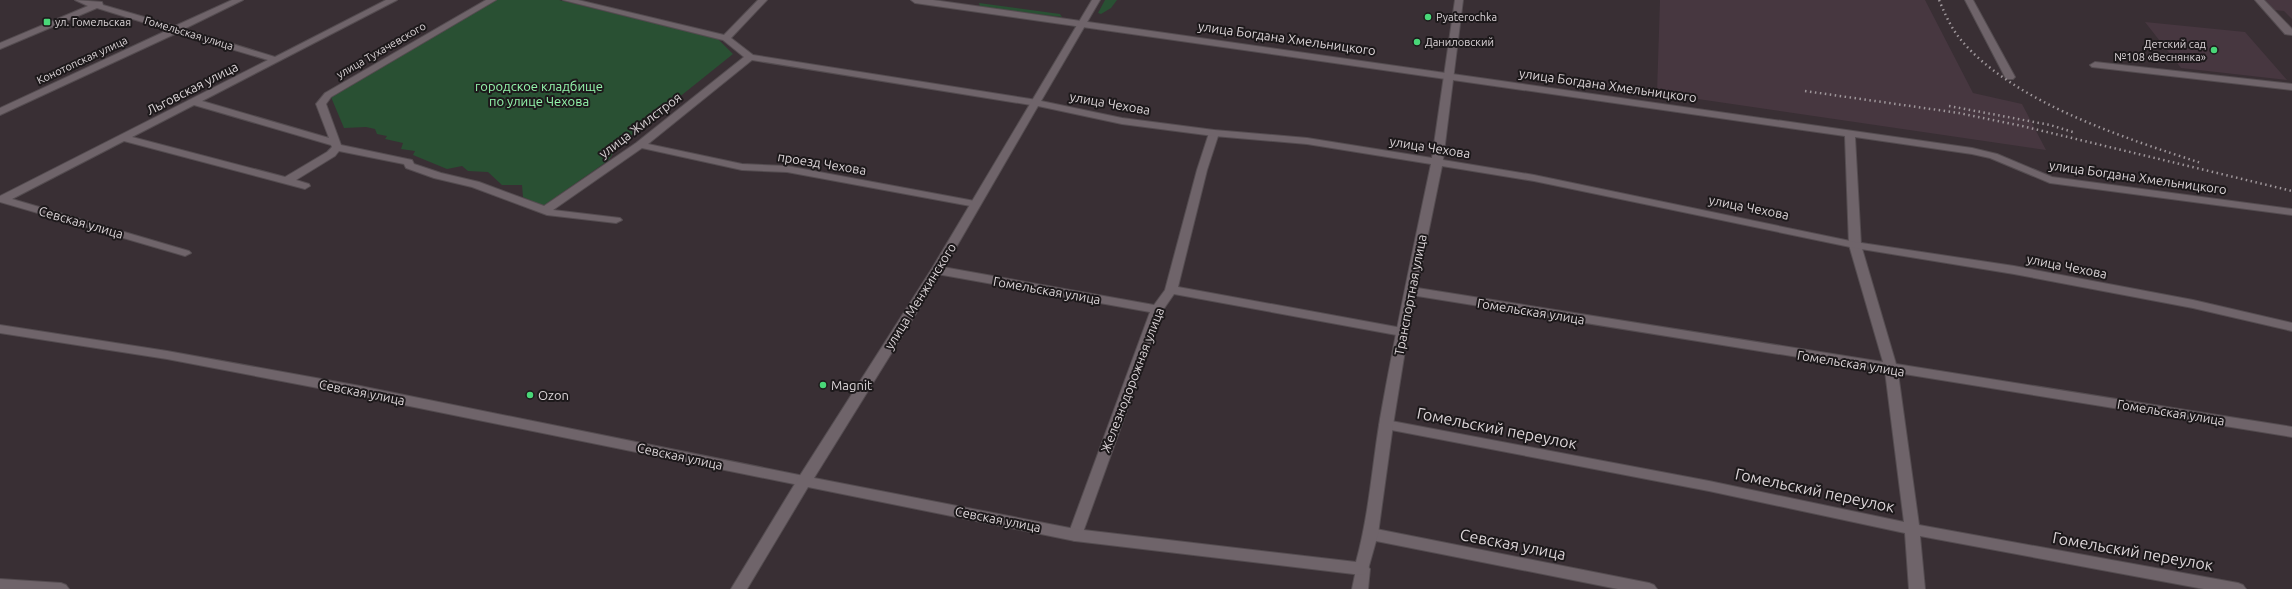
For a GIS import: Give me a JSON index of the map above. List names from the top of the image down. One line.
{"streets":{"street":["Гомельская улица","улица Богдана Хмельницкого","улица Тухачевского","Конотопская улица","Льговская улица","улица Чехова","улица Жилстроя","проезд Чехова","Севская улица","Транспортная улица","улица Менжинского","Железнодорожная улица","Гомельский переулок"]},"crossings":[["Гомельская улица","Конотопская улица"],["Гомельская улица","Льговская улица"],["Гомельская улица","Транспортная улица"],["Гомельская улица","улица Менжинского"],["Гомельская улица","Железнодорожная улица"],["улица Богдана Хмельницкого","Транспортная улица"],["улица Богдана Хмельницкого","улица Менжинского"],["Льговская улица","Севская улица"],["улица Чехова","улица Жилстроя"],["улица Чехова","Транспортная улица"],["улица Чехова","улица Менжинского"],["улица Чехова","Железнодорожная улица"],["улица Жилстроя","проезд Чехова"],["проезд Чехова","улица Менжинского"],["Севская улица","Транспортная улица"],["Севская улица","улица Менжинского"],["Севская улица","Железнодорожная улица"],["Транспортная улица","Гомельский переулок"]],"parks":["городское кладбище по улице Чехова"],"places":{"other":["Pyaterochka","Даниловский","Детский сад №108 «Веснянка»","Magnit","Ozon"],"transit":["ул. Гомельская"]}}
